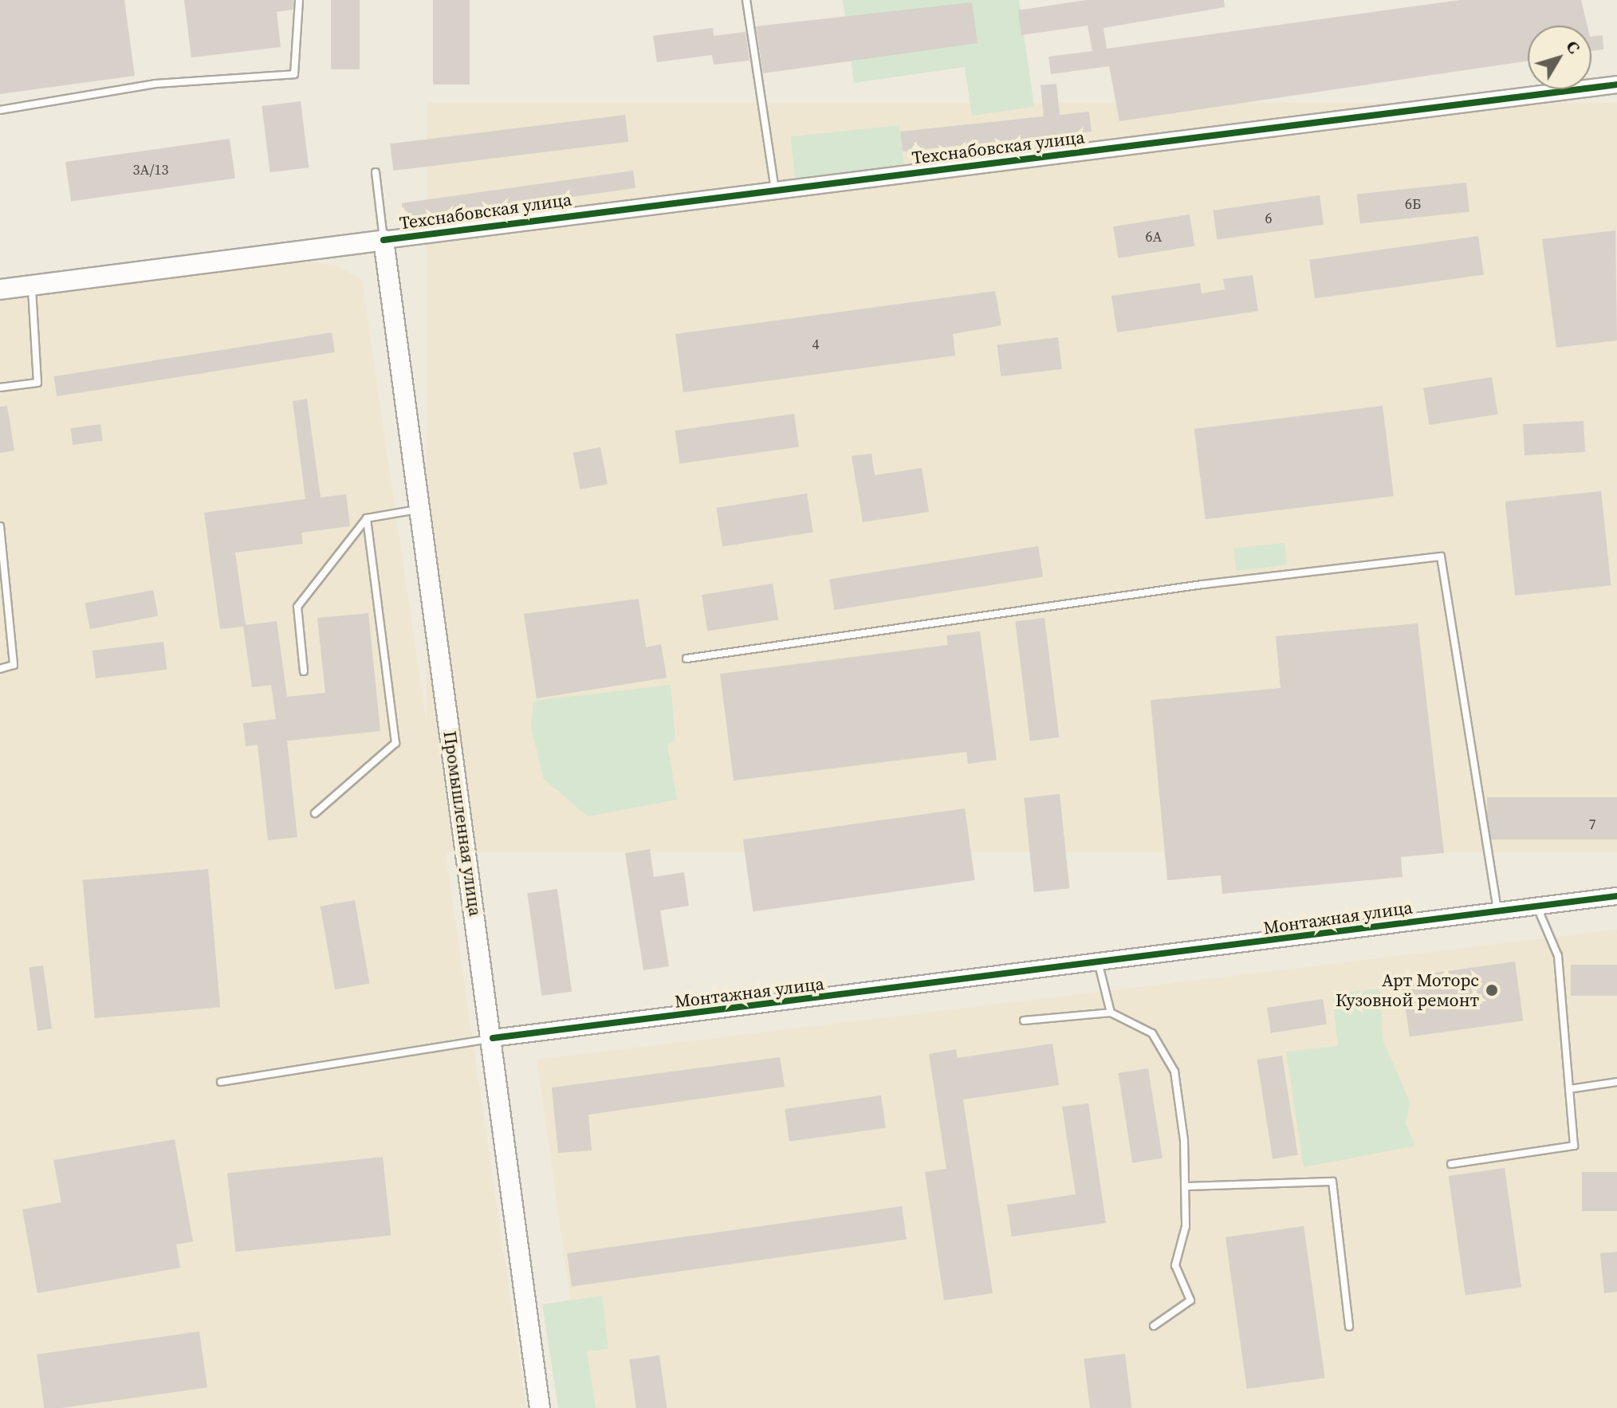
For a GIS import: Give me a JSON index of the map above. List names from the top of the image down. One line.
{"streets":{"main road":["Техснабовская улица","Промышленная улица"],"street":["Монтажная улица"]},"crossings":[["Техснабовская улица","Промышленная улица"],["Промышленная улица","Монтажная улица"]],"places":["Арт Моторс Кузовной ремонт"],"house_numbers":["3А/13","6Б","6","6А","4","7"],"north":"top right"}
